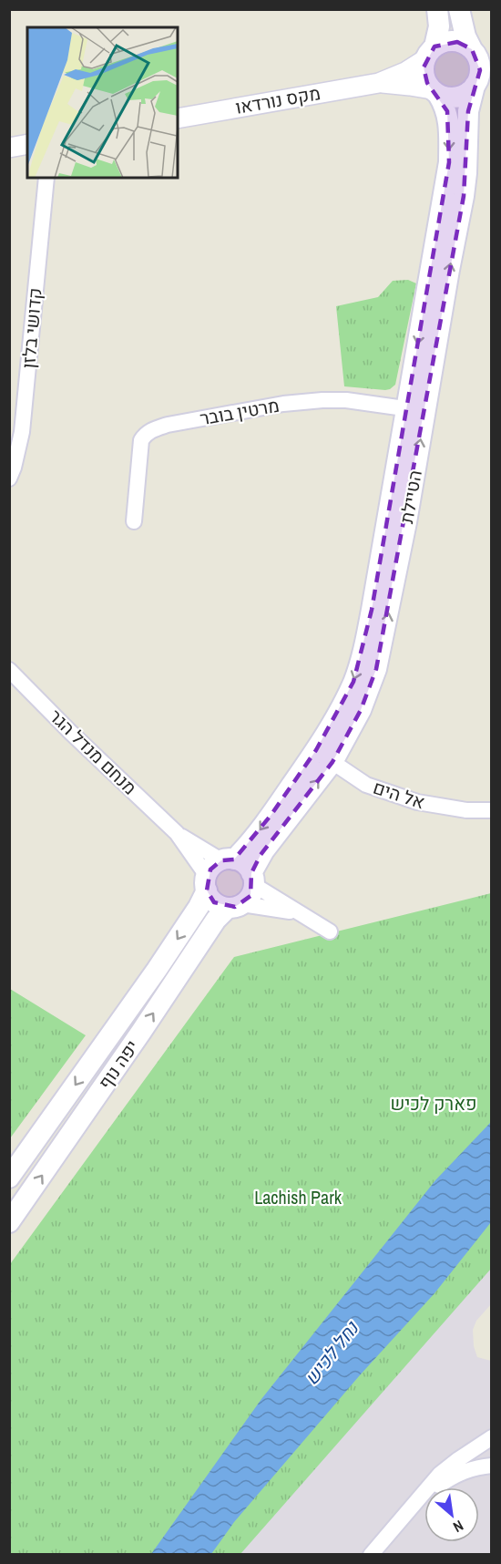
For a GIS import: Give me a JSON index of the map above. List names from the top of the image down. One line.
{"streets":{"main road":["הטיילת","יפה נוף"],"street":["מקס נורדאו","קדושי בלזן","מרטין בובר","מנחם מנדל הגר","אל הים"]},"crossings":[["מקס נורדאו","הטיילת"],["מרטין בובר","הטיילת"],["הטיילת","אל הים"],["הטיילת","יפה נוף"]],"water":["נחל לכיש"],"parks":["פארק לכיש","Lachish Park"],"north":"bottom right"}
